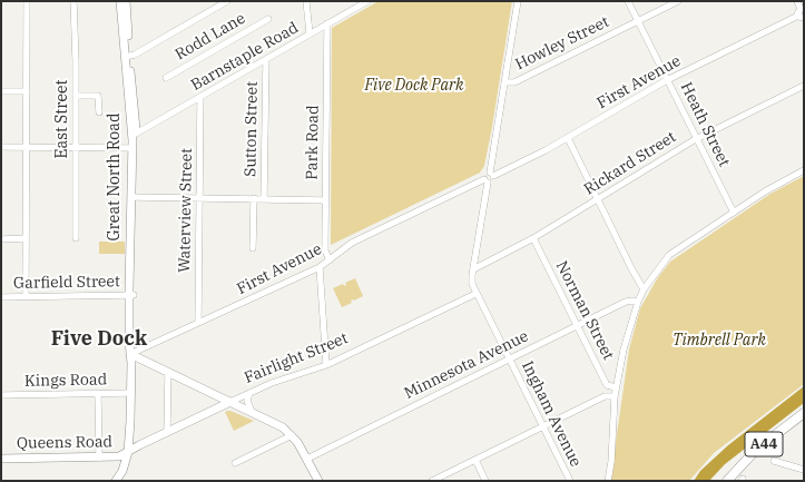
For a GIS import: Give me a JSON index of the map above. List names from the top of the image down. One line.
{"streets":{"highway":["A44"],"main road":["Great North Road","Fairlight Street","Queens Road"],"street":["Rodd Lane","Howley Street","Barnstaple Road","First Avenue","East Street","Heath Street","Sutton Street","Park Road","Rickard Street","Waterview Street","Garfield Street","Norman Street","Minnesota Avenue","Kings Road","Ingham Avenue"]},"crossings":[["Howley Street","Heath Street"],["Barnstaple Road","Sutton Street"],["Barnstaple Road","Park Road"],["Barnstaple Road","Great North Road"],["Barnstaple Road","Waterview Street"],["First Avenue","Heath Street"],["First Avenue","Park Road"],["First Avenue","Great North Road"],["First Avenue","Waterview Street"],["First Avenue","Ingham Avenue"],["Heath Street","Rickard Street"],["Rickard Street","Norman Street"],["Rickard Street","Ingham Avenue"],["Great North Road","Garfield Street"],["Great North Road","Fairlight Street"],["Great North Road","Kings Road"],["Great North Road","Queens Road"],["Norman Street","Minnesota Avenue"],["Fairlight Street","Ingham Avenue"],["Fairlight Street","Queens Road"],["Minnesota Avenue","Ingham Avenue"]],"districts":["Five Dock"],"parks":["Five Dock Park","Timbrell Park"]}
